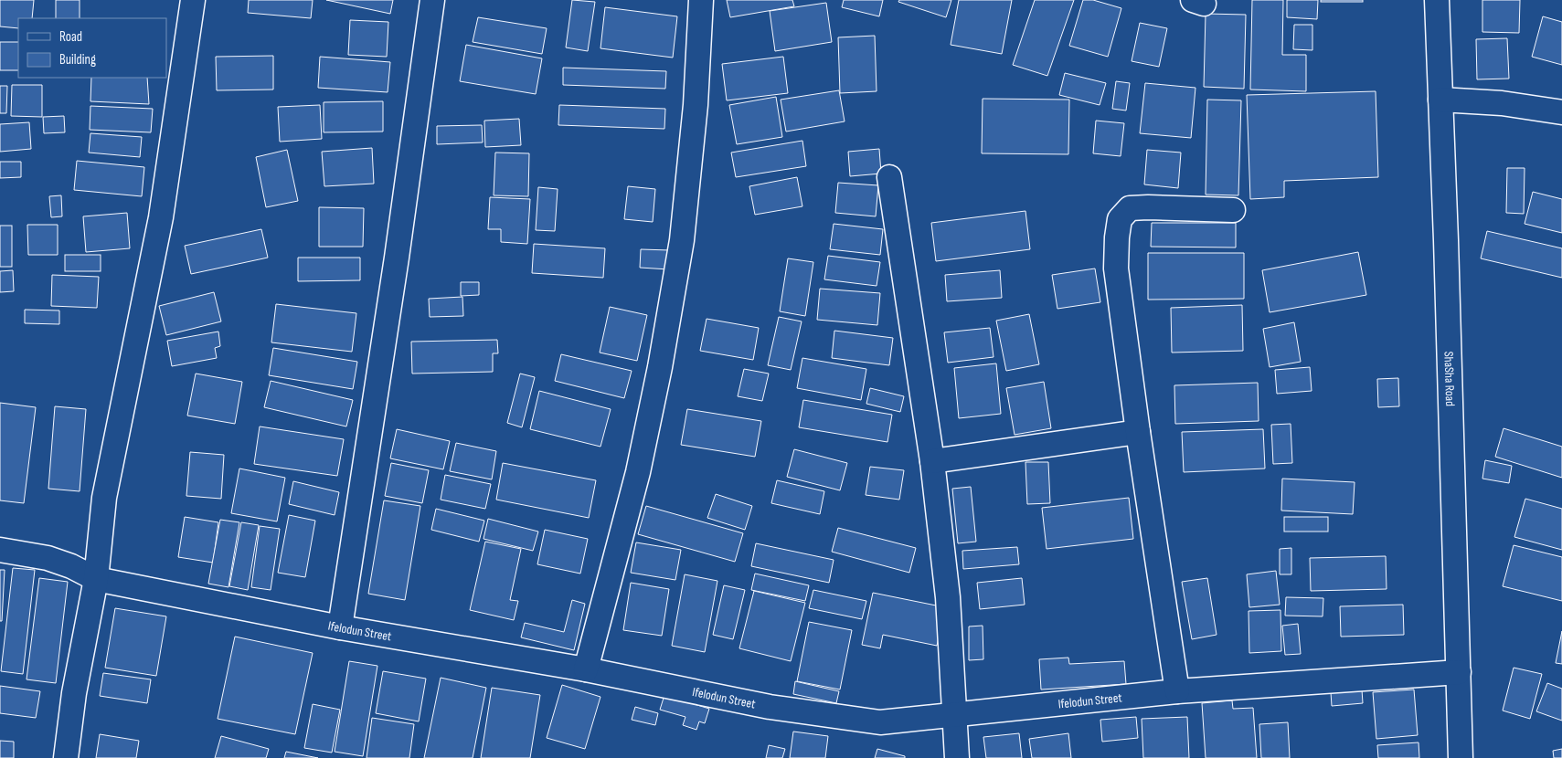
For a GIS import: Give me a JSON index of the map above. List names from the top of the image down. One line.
{"streets":{"street":["ShaSha Road","Ifelodun Street"]},"crossings":[["ShaSha Road","Ifelodun Street"]],"legend":["Road","Building"]}
